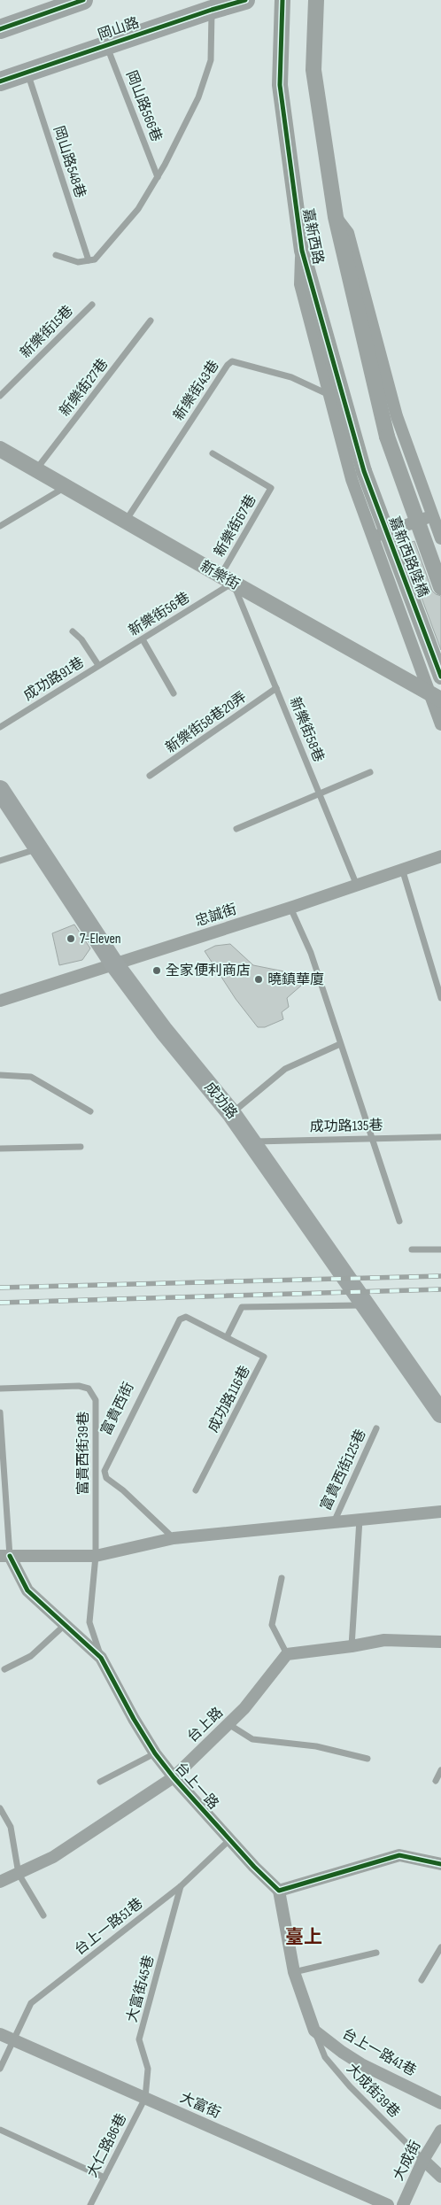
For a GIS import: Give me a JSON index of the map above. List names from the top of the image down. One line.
{"streets":{"main road":["岡山路","成功路"],"street":["嘉新西路","嘉新西路陸橋","新樂街","忠誠街","台上路","台上一路","台上一路41巷","大富街","大成街"],"lane":["岡山路566巷","岡山路548巷","新樂街15巷","新樂街27巷","新樂街43巷","新樂街67巷","新樂街56巷","成功路91巷","新樂街58巷20弄","新樂街58巷","成功路135巷","成功路116巷","富貴西街","富貴西街39巷","富貴西街125巷","台上一路51巷","大富街45巷","大成街39巷","大仁路86巷"]},"crossings":[["岡山路","岡山路566巷"],["岡山路","岡山路548巷"],["嘉新西路","嘉新西路陸橋"],["新樂街27巷","新樂街"],["新樂街43巷","新樂街"],["新樂街67巷","新樂街"],["新樂街67巷","新樂街56巷"],["新樂街67巷","新樂街58巷"],["新樂街","新樂街56巷"],["新樂街","新樂街58巷"],["新樂街56巷","成功路91巷"],["新樂街56巷","新樂街58巷"],["新樂街58巷20弄","新樂街58巷"],["新樂街58巷","忠誠街"],["忠誠街","成功路"],["成功路","成功路135巷"],["成功路116巷","富貴西街"],["富貴西街39巷","台上一路"],["台上路","台上一路"],["台上一路","台上一路51巷"],["台上一路51巷","大富街45巷"],["台上一路51巷","大富街"],["大富街45巷","大富街"],["大富街45巷","大仁路86巷"],["台上一路41巷","大成街39巷"],["大成街39巷","大成街"],["大富街","大仁路86巷"]],"districts":["臺上"],"places":["7-Eleven","全家便利商店","曉鎮華廈"]}
